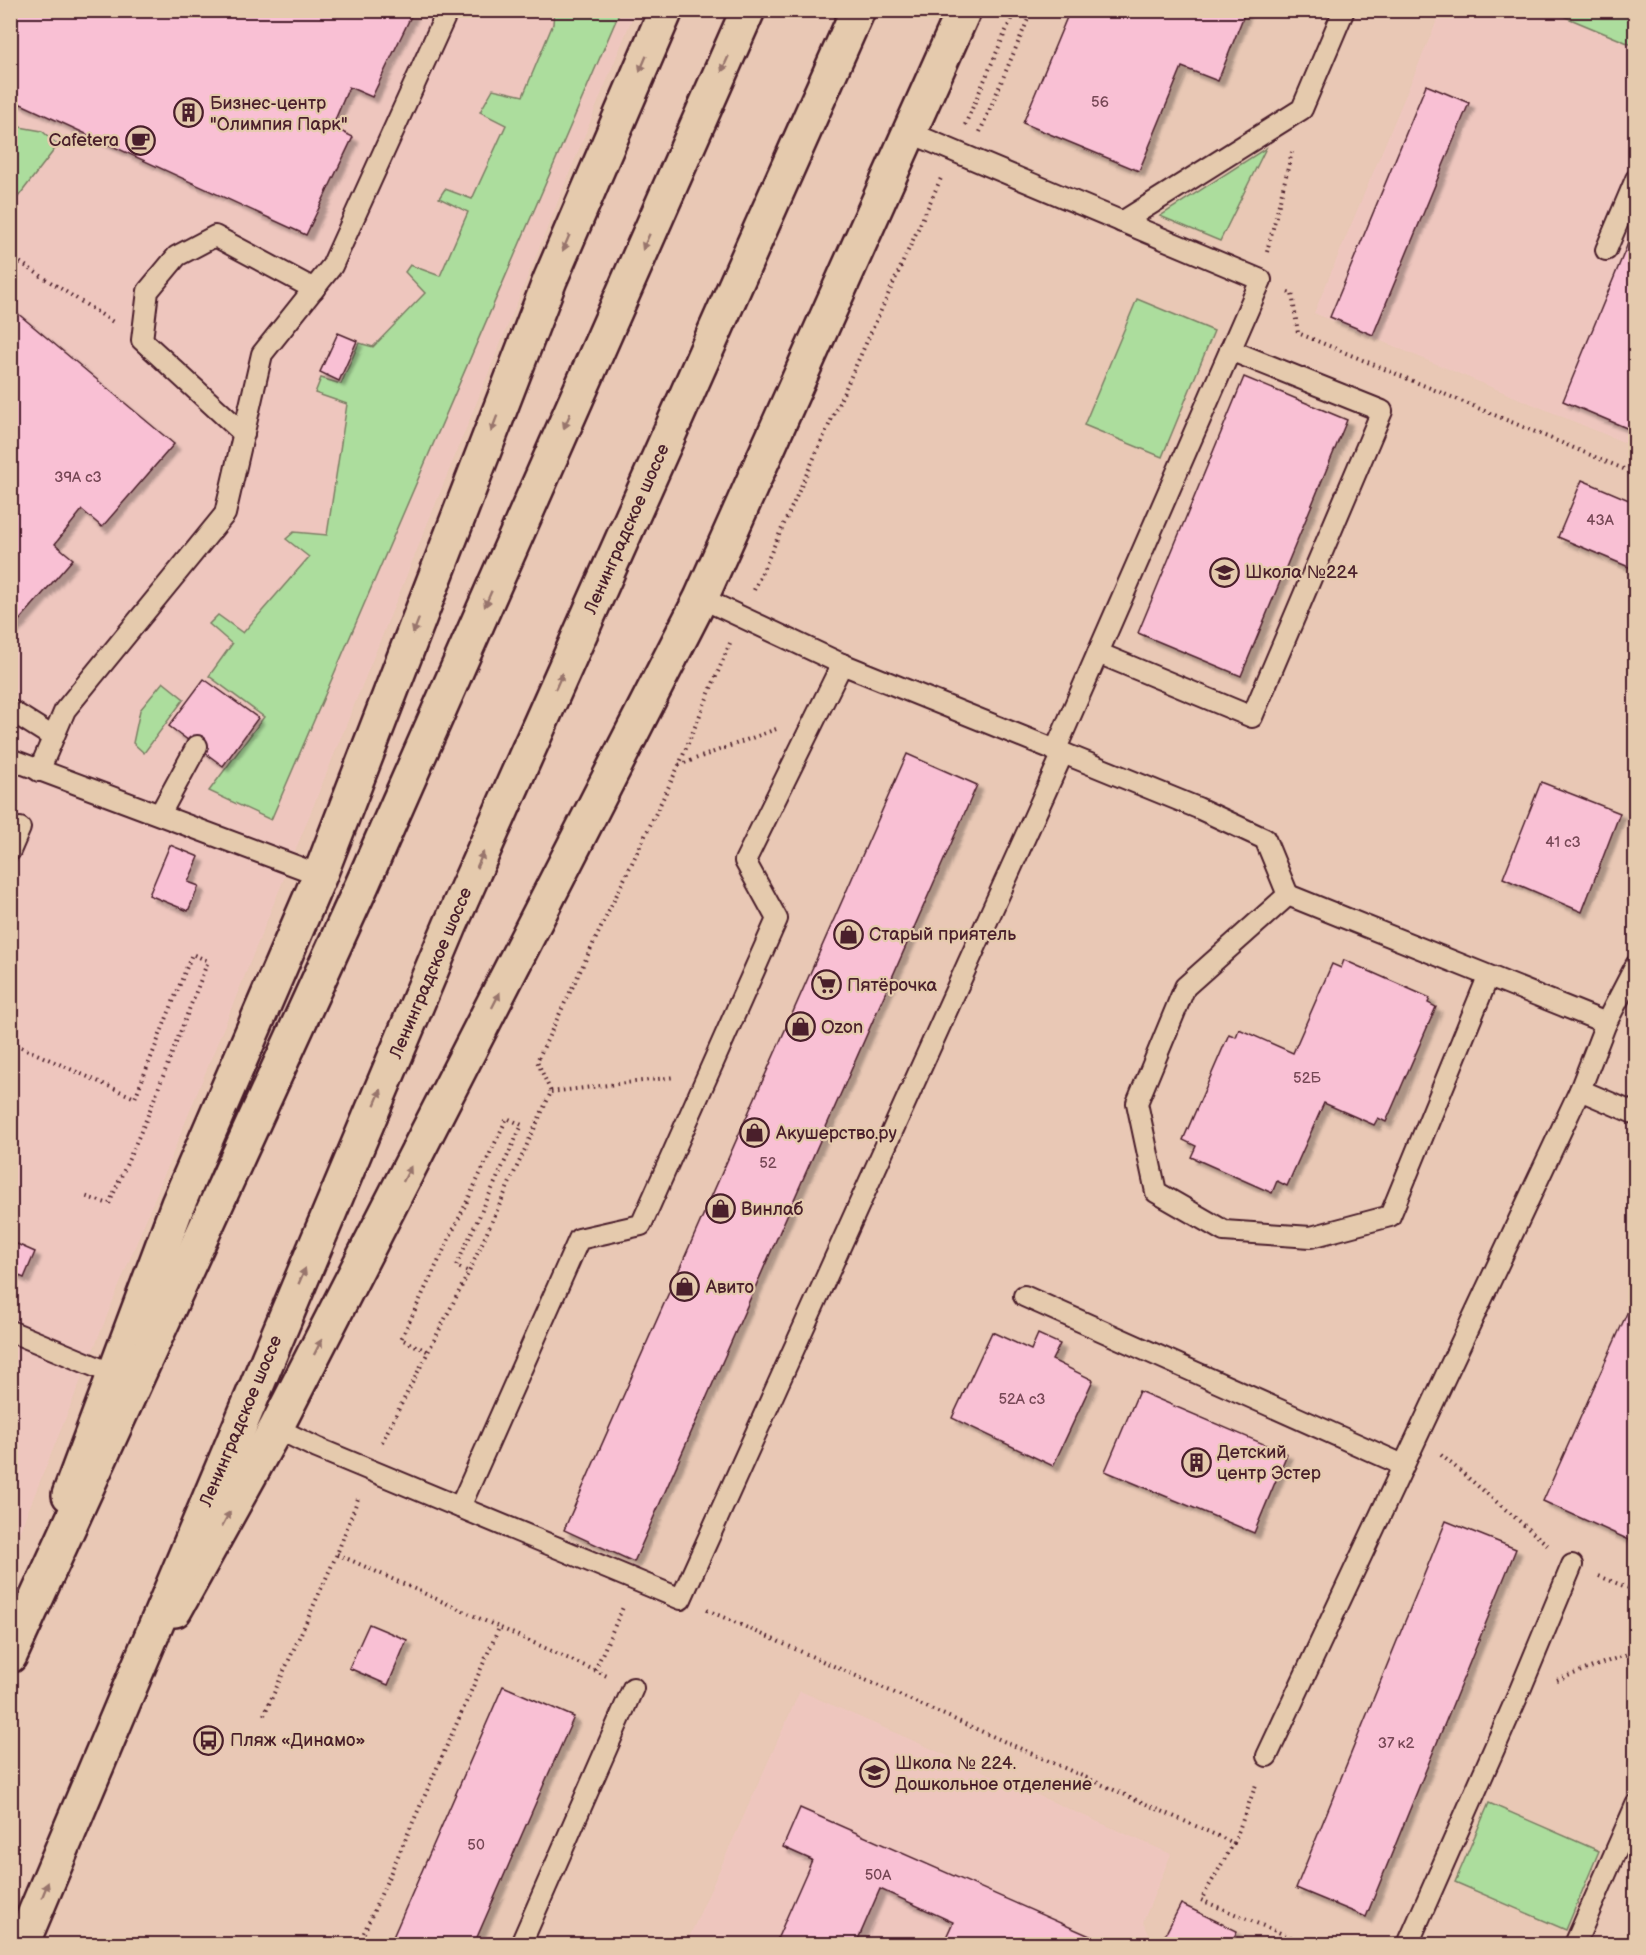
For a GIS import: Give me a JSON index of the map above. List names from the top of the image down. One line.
{"streets":{"main road":["Ленинградское шоссе"]},"places":{"building":["Бизнес-центр \"Олимпия Парк\"","Детский центр Эстер"],"cafe":["Cafetera"],"school or university":["Школа №224","Школа № 224. Дошкольное отделение"],"shop":["Старый приятель","Ozon","Акушерство.ру","Винлаб","Авито"],"supermarket":["Пятёрочка"],"bus stop":["Пляж «Динамо»"]},"house_numbers":["56","39А с3","43А","41 с3","52Б","52","52А с3","37 к2","50","50А"]}
